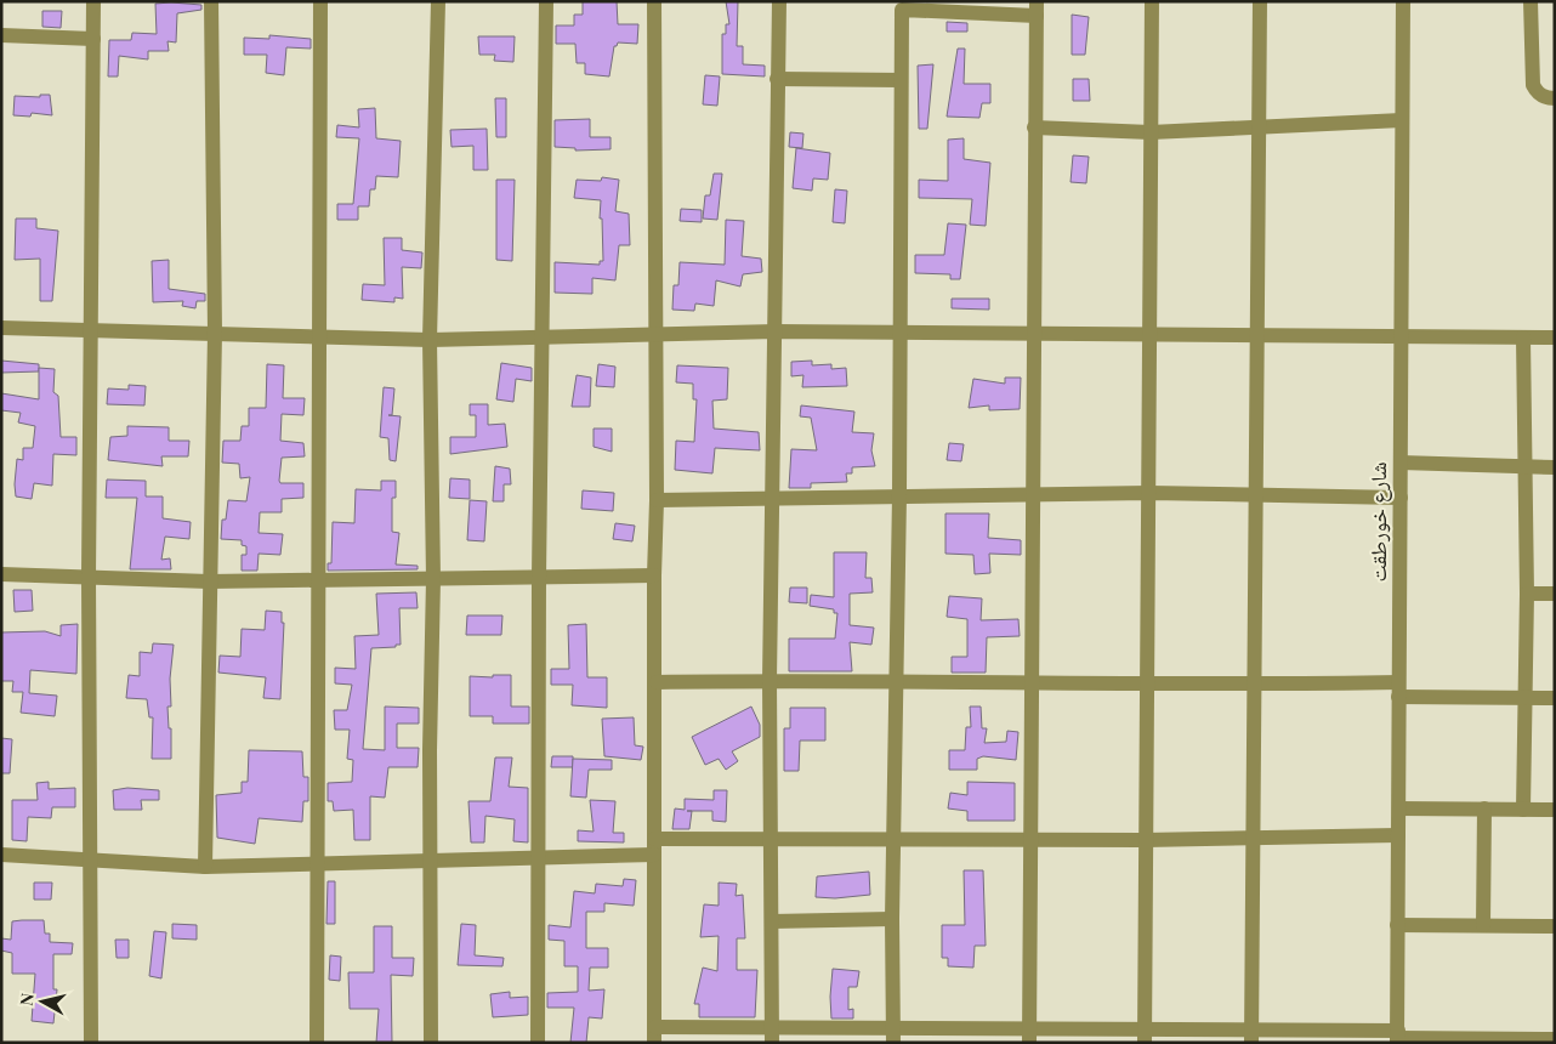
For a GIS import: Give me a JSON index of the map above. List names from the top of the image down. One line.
{"streets":{"street":["شارع خورطقت"]},"north":"left"}
